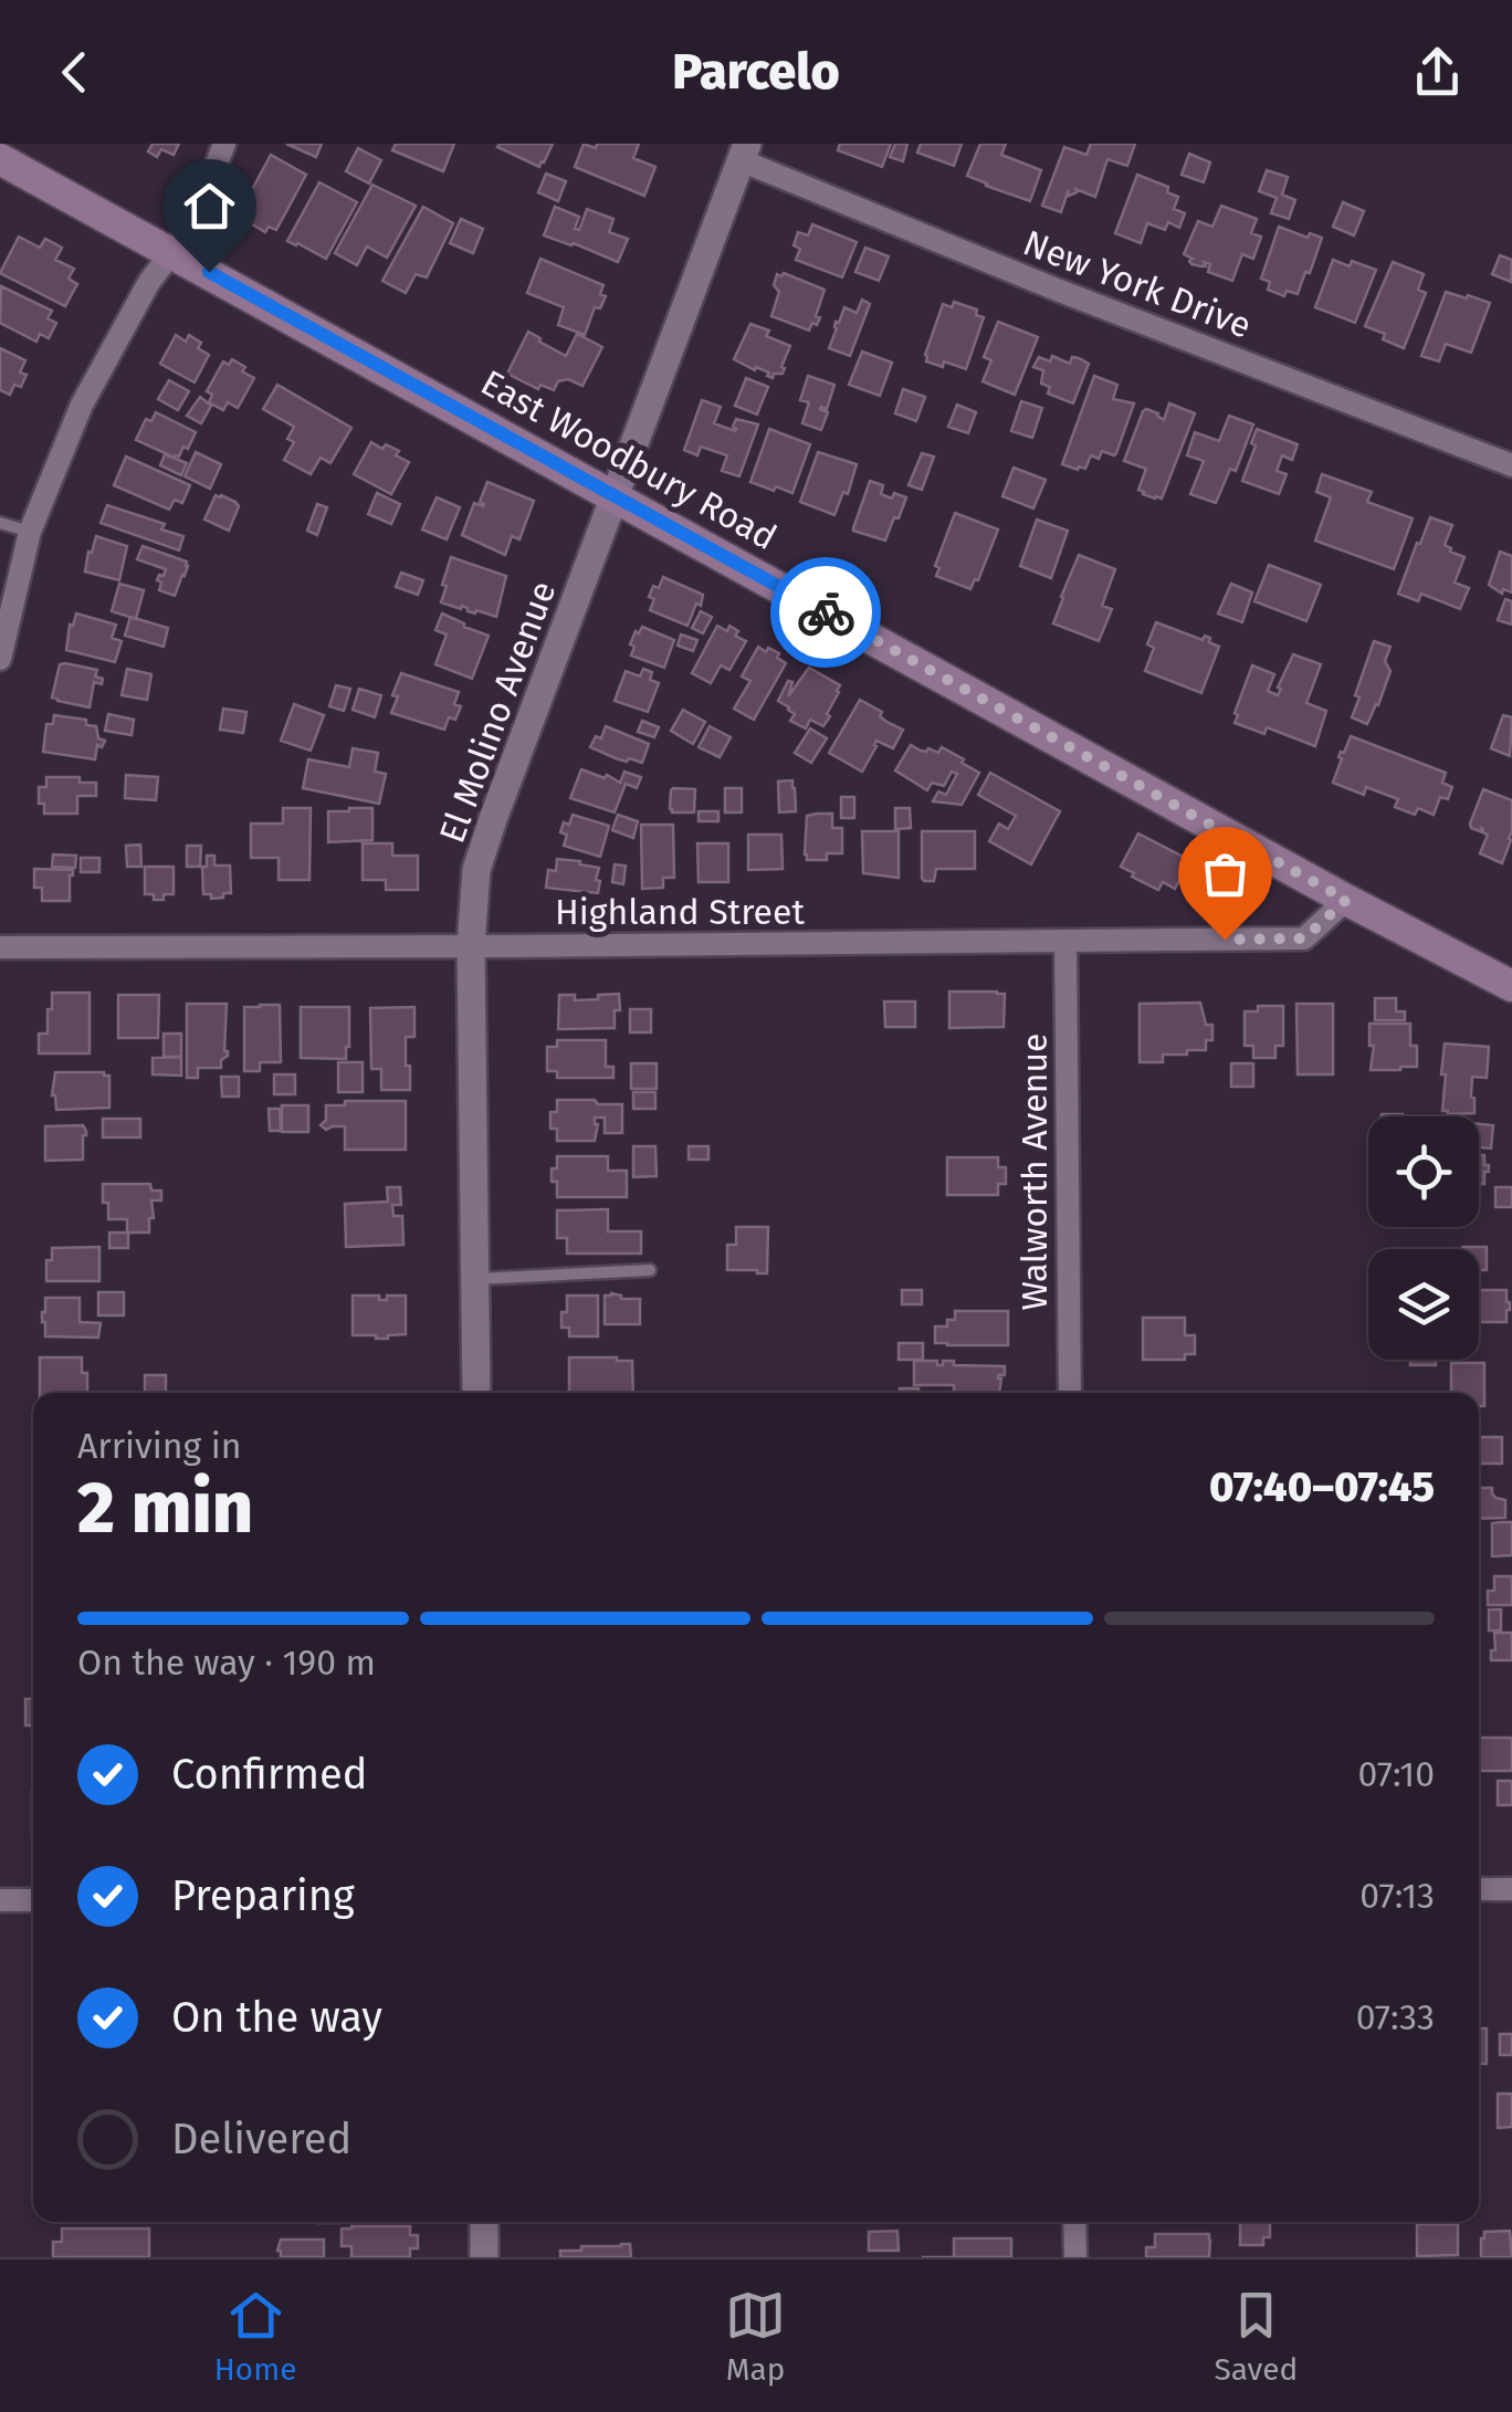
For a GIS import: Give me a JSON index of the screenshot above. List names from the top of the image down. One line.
{"streets":{"main road":["East Woodbury Road"],"street":["New York Drive","El Molino Avenue","Highland Street","Walworth Avenue"]},"crossings":[["New York Drive","El Molino Avenue"],["East Woodbury Road","El Molino Avenue"],["East Woodbury Road","Highland Street"],["El Molino Avenue","Highland Street"],["Highland Street","Walworth Avenue"]],"page":{"header":"Parcelo","heading":["2 min","Arriving in","07:40–07:45"],"bar":"On the way · 190 m","list":[["Confirmed","07:10"],["Preparing","07:13"],["On the way","07:33"],"Delivered"],"tabs":["Home","Map","Saved"]}}
